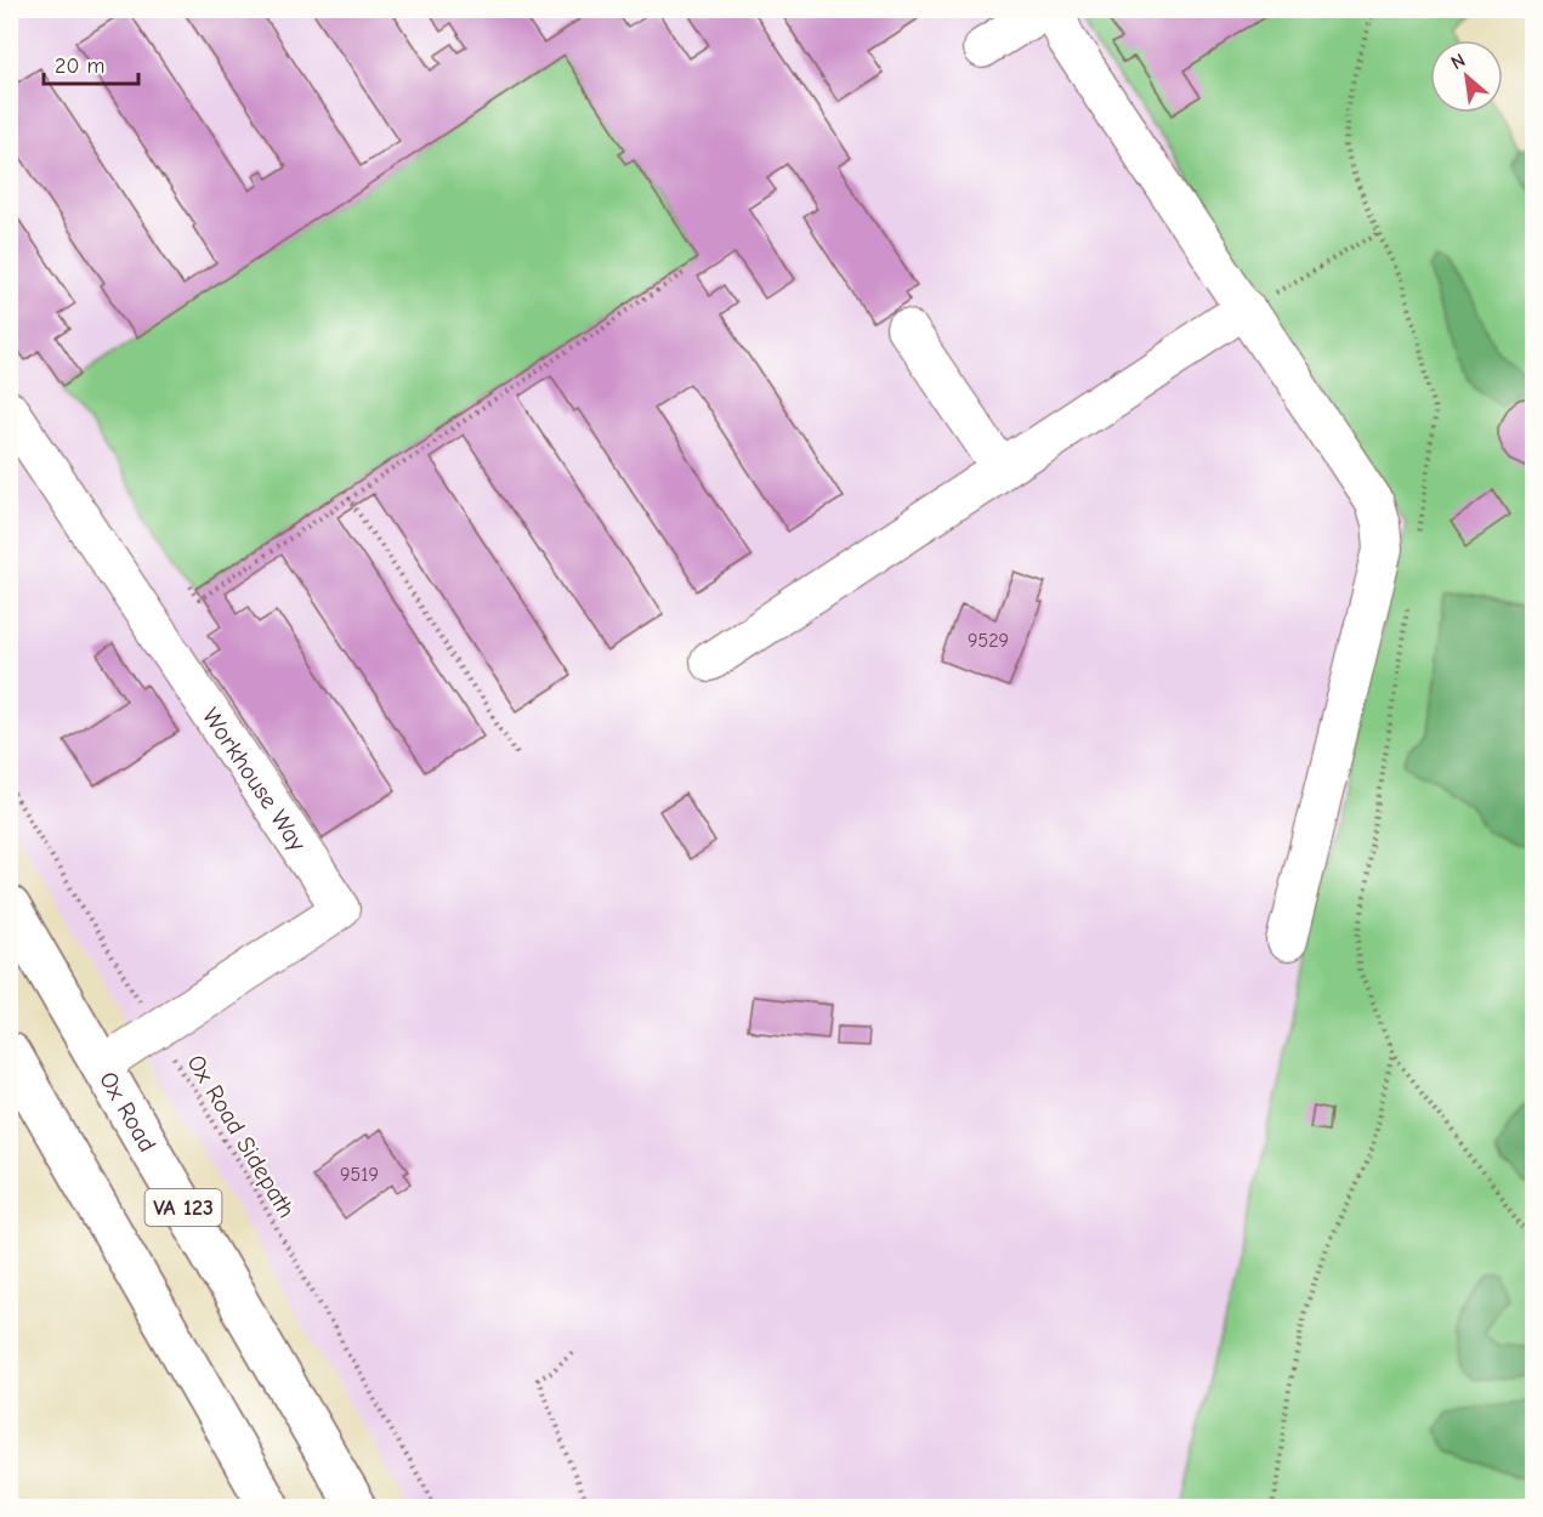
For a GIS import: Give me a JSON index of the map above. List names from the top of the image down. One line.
{"streets":{"highway":["Ox Road","VA 123"],"street":["Workhouse Way"],"path":["Ox Road Sidepath"]},"crossings":[["Workhouse Way","Ox Road"],["Workhouse Way","Ox Road Sidepath"]],"house_numbers":["9529","9519"],"scale_bar":"20 m","north":"top left"}
